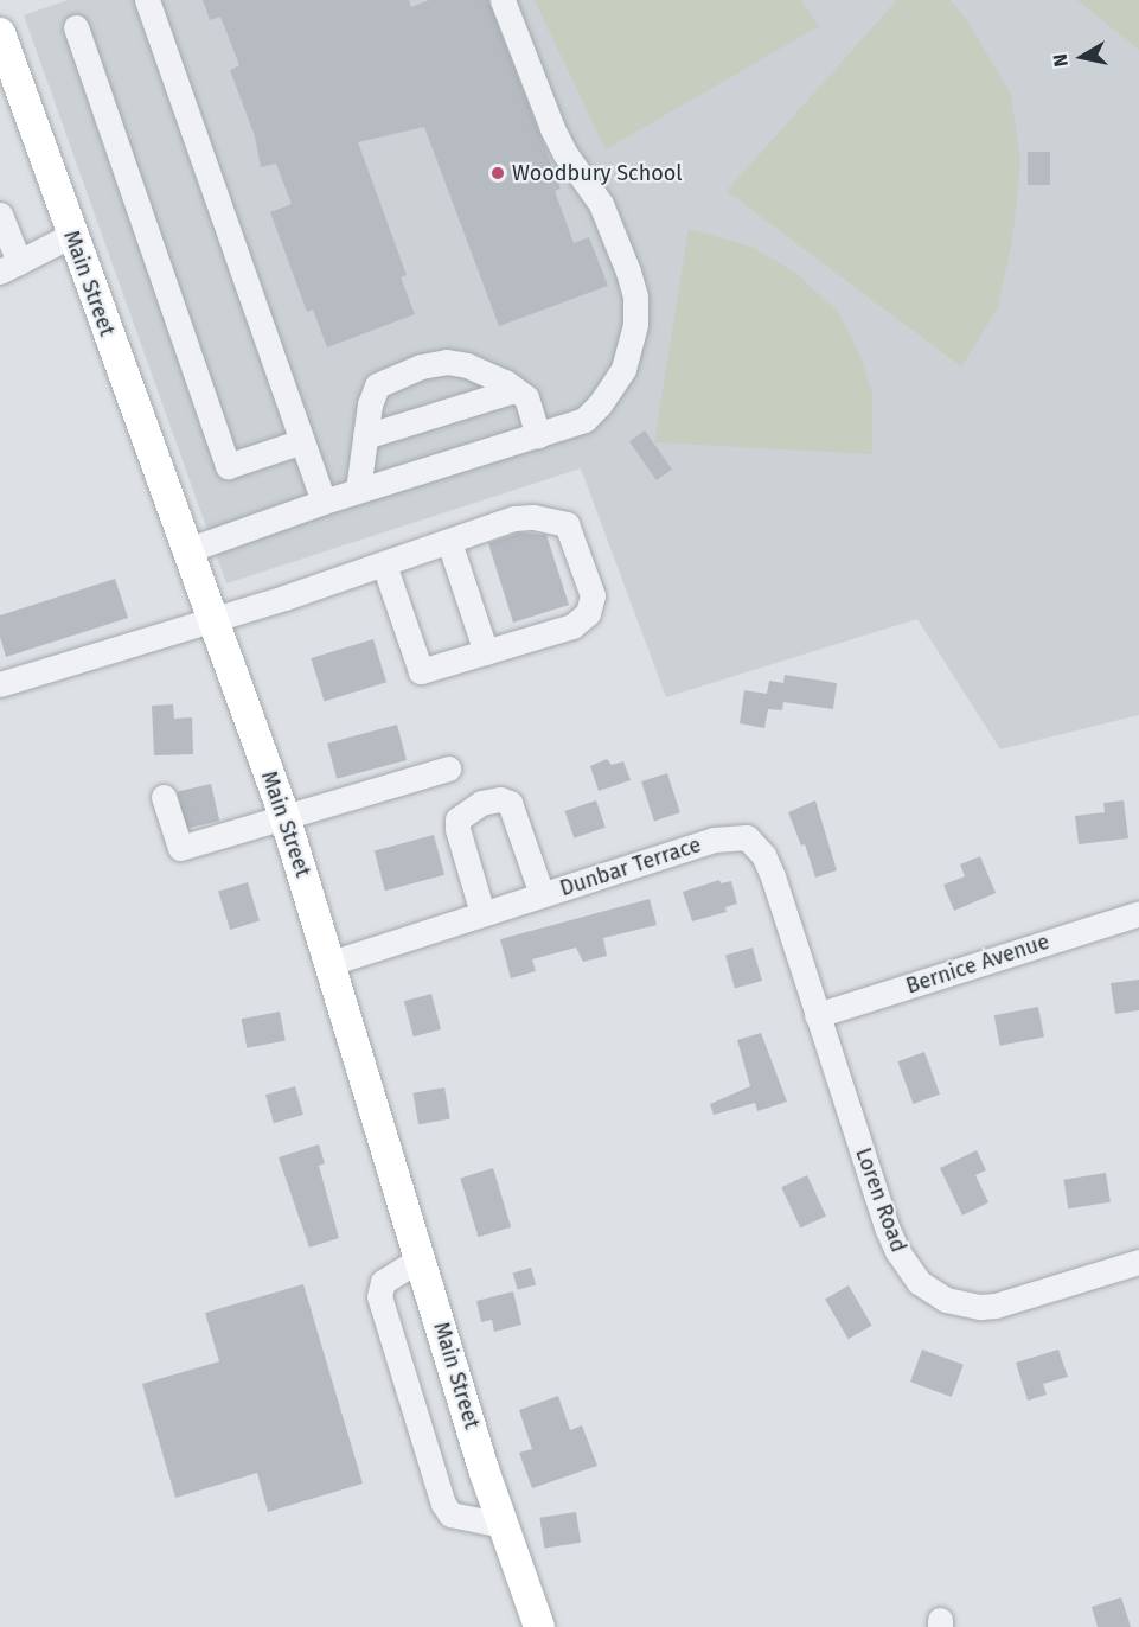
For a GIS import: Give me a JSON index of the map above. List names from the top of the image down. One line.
{"streets":{"main road":["Main Street"],"street":["Dunbar Terrace","Bernice Avenue","Loren Road"]},"crossings":[["Main Street","Dunbar Terrace"],["Dunbar Terrace","Bernice Avenue"],["Dunbar Terrace","Loren Road"],["Bernice Avenue","Loren Road"]],"places":["Woodbury School"],"north":"left"}
